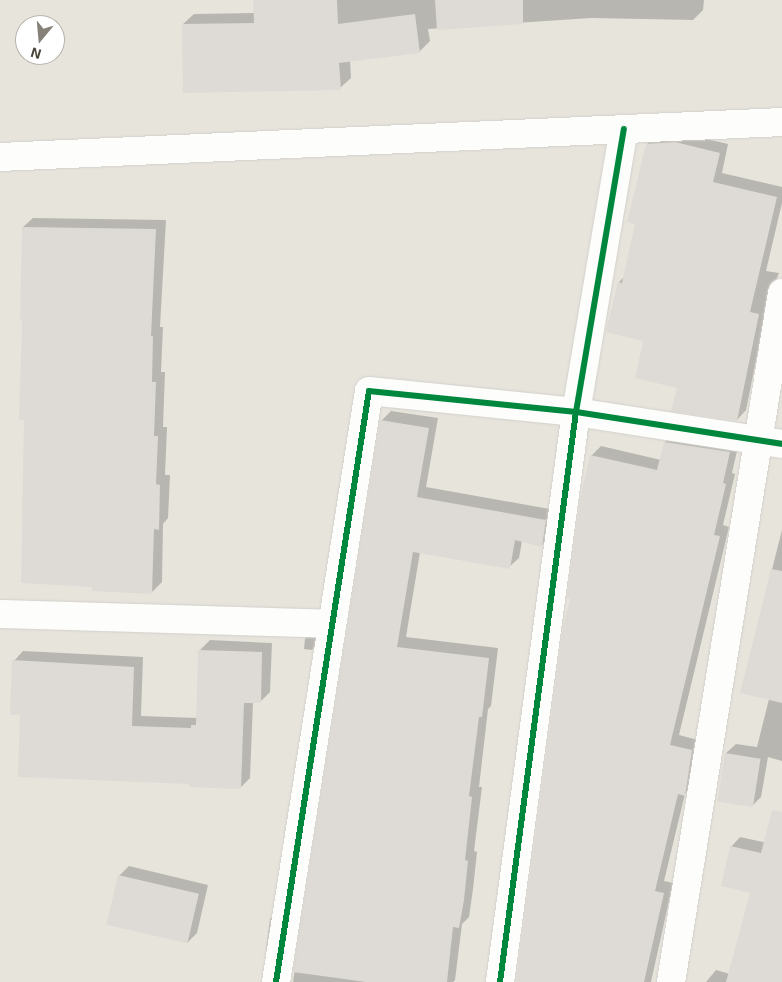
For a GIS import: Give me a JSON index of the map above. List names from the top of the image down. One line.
{"north":"bottom"}
